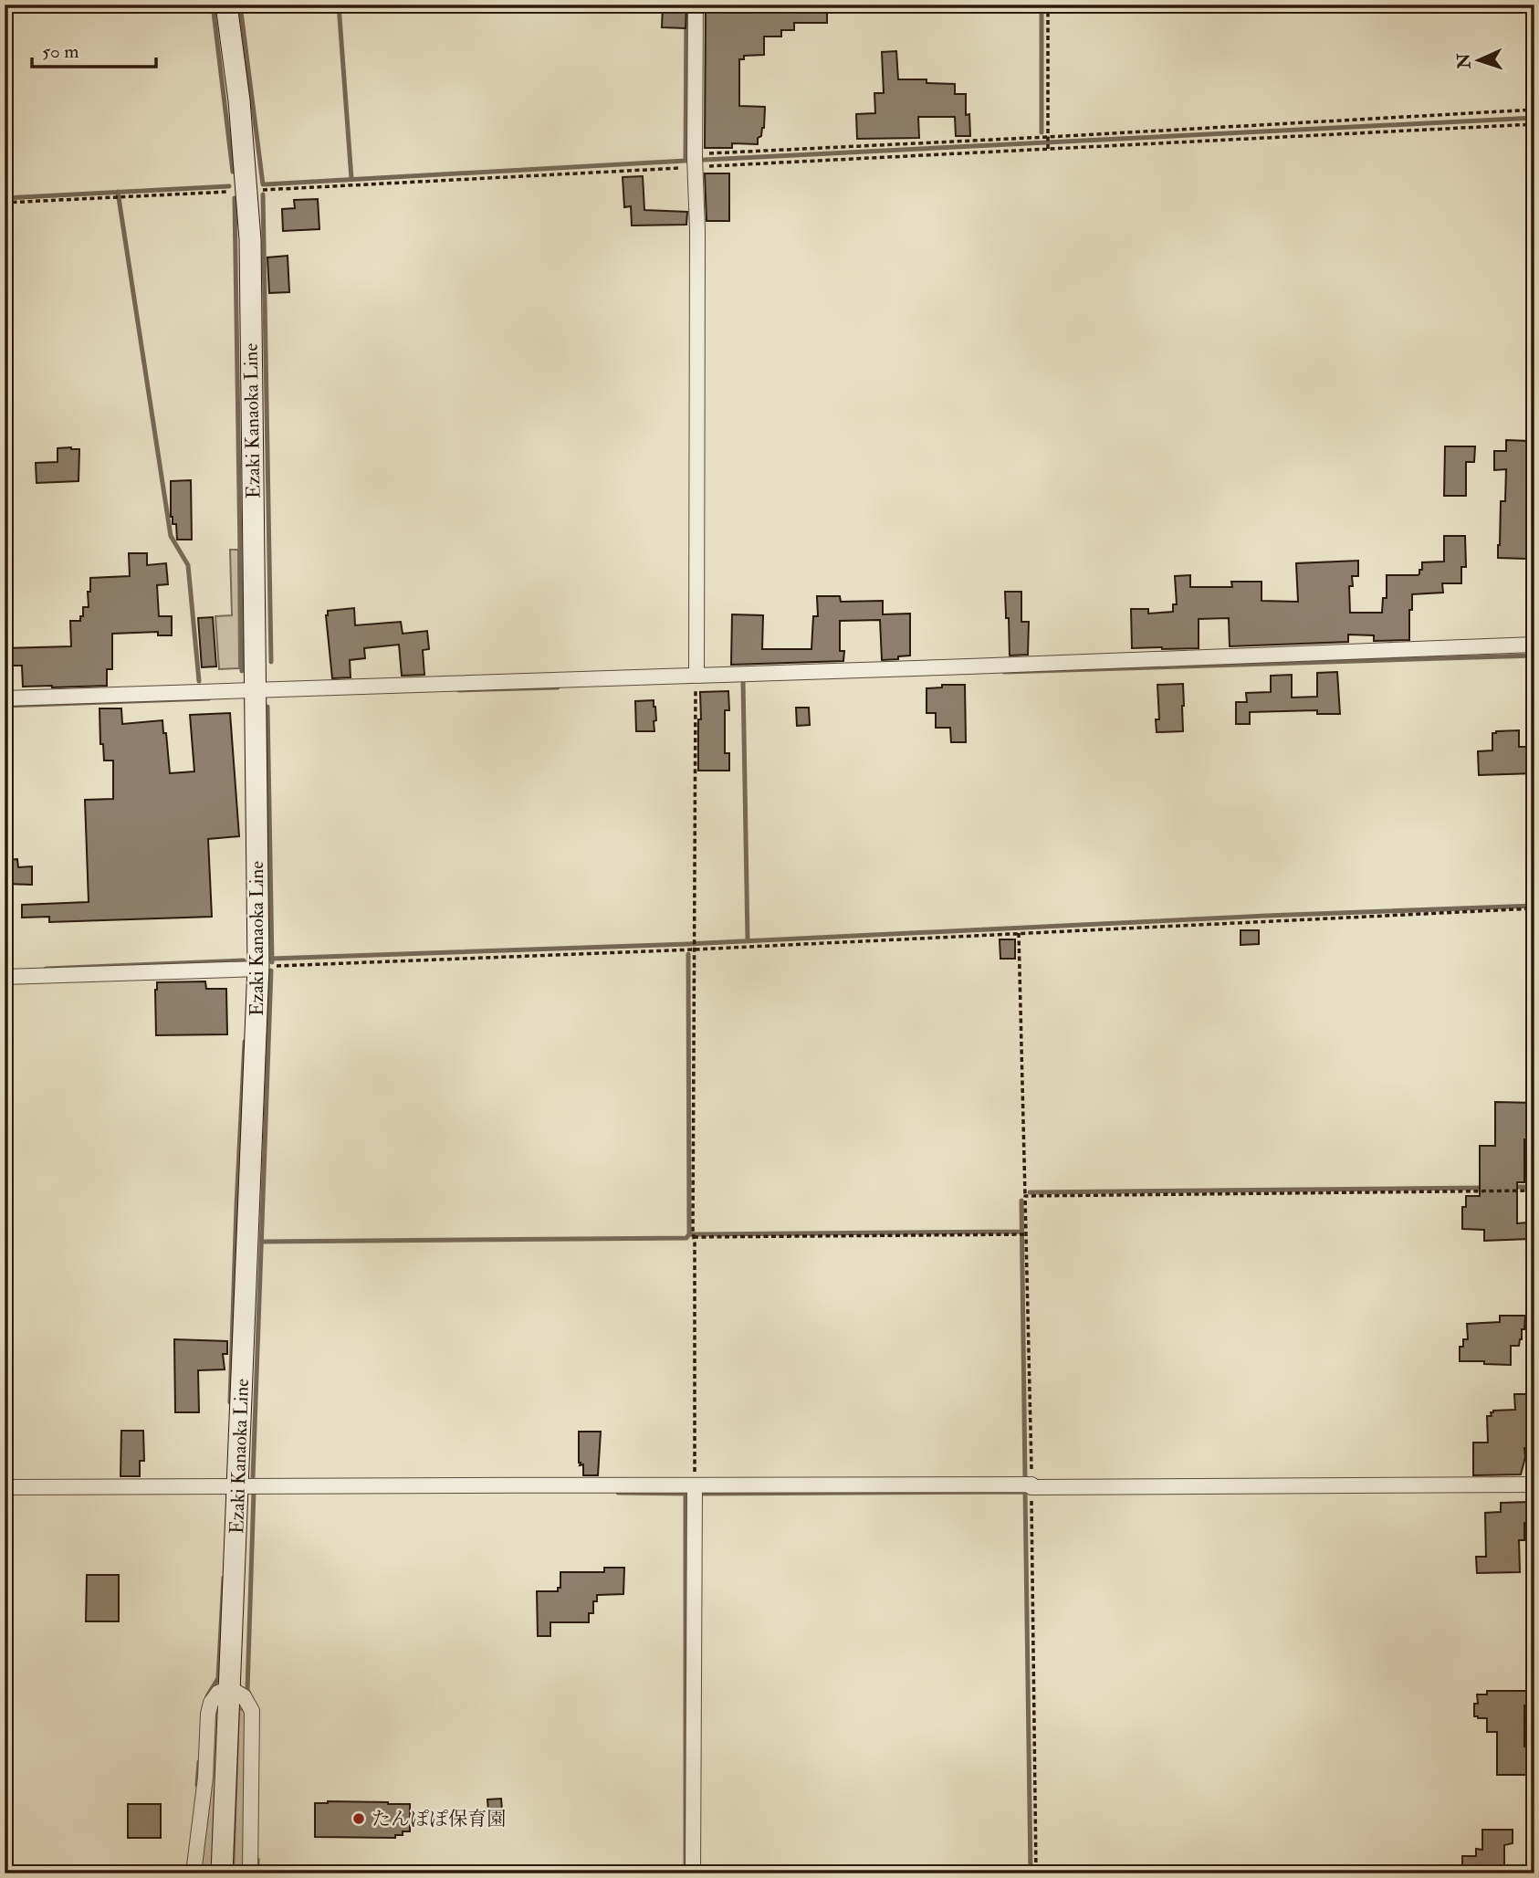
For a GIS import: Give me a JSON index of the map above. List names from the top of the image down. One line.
{"streets":{"main road":["Ezaki Kanaoka Line"]},"places":["たんぽぽ保育園"],"scale_bar":"50 m","north":"left"}
